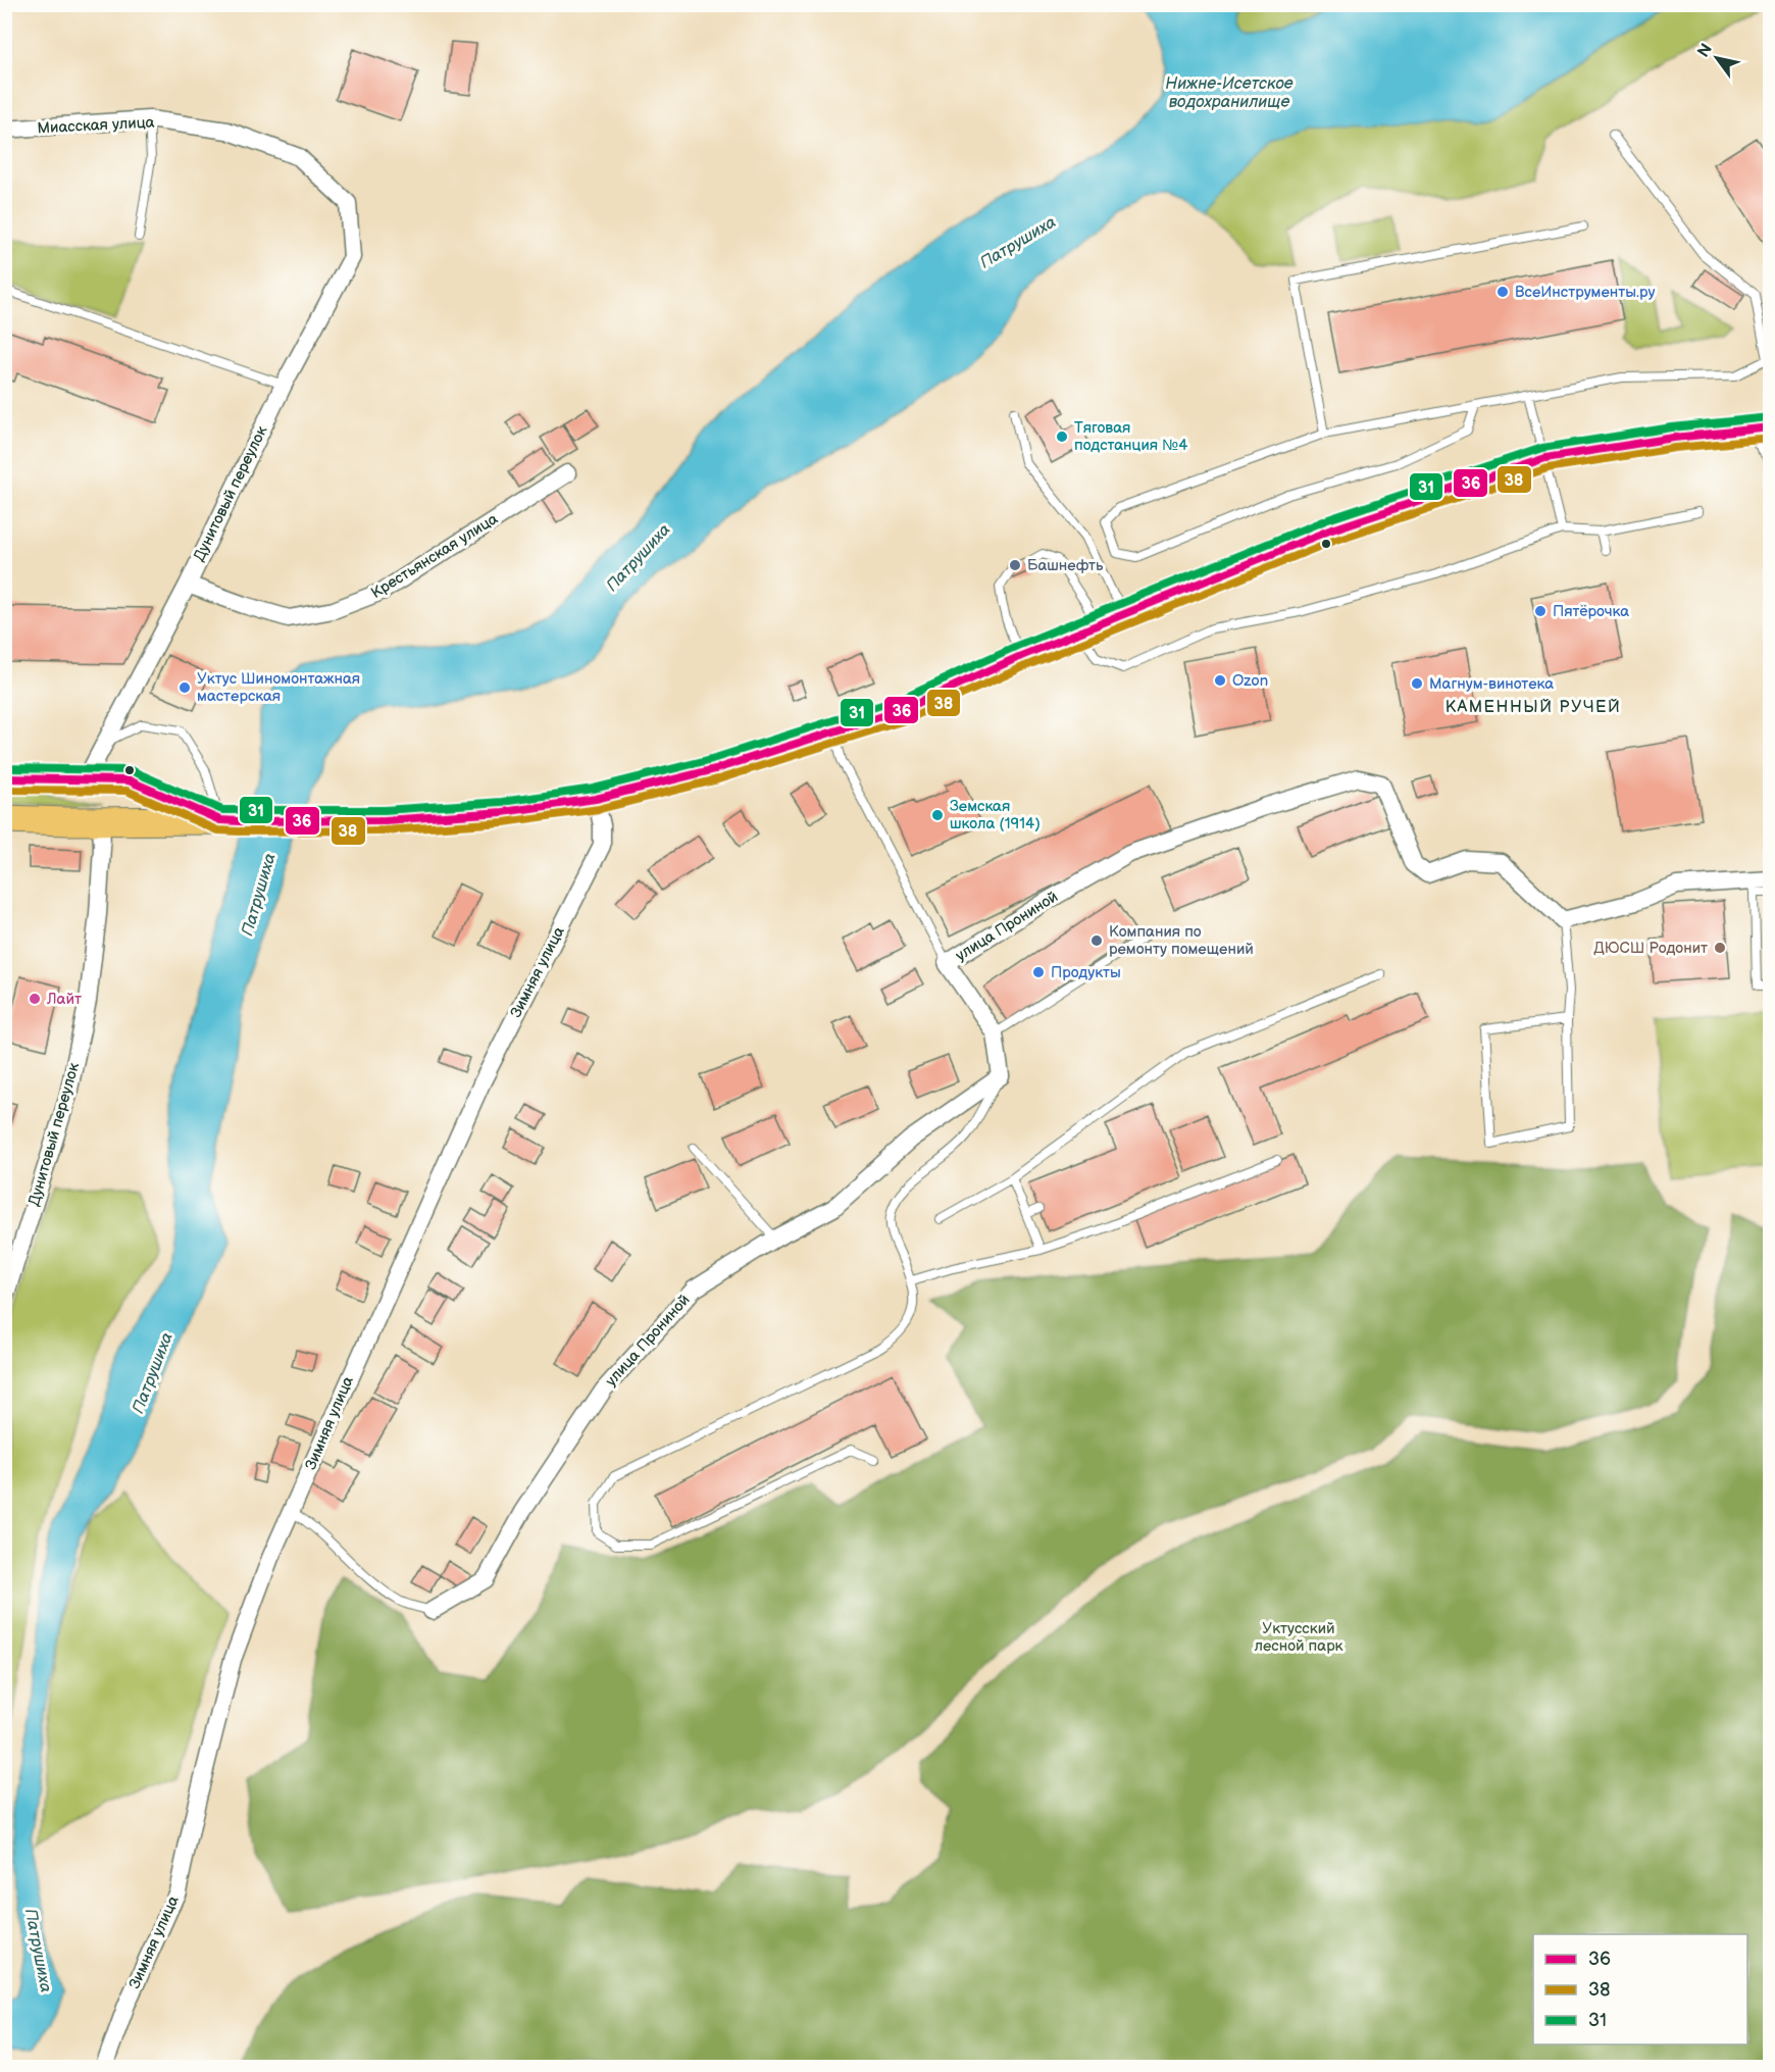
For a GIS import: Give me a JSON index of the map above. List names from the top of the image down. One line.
{"streets":{"street":["Миасская улица","Дунитовый переулок","Крестьянская улица","улица Прониной","Зимняя улица"]},"crossings":[["Миасская улица","Дунитовый переулок"],["Дунитовый переулок","Крестьянская улица"]],"districts":["КАМЕННЫЙ РУЧЕЙ"],"water":["Нижне-Исетское водохранилище","Патрушиха"],"parks":["Уктусский лесной парк"],"places":["ВсеИнструменты.ру","Тяговая подстанция №4","Башнефть","Пятёрочка","Ozon","Магнум-винотека","Уктус Шиномонтажная мастерская","Земская школа (1914)","Компания по ремонту помещений","ДЮСШ Родонит","Продукты","Лайт"],"lines":["transit line 31","transit line 36","transit line 38"],"legend":["36","38","31"],"north":"top left"}
